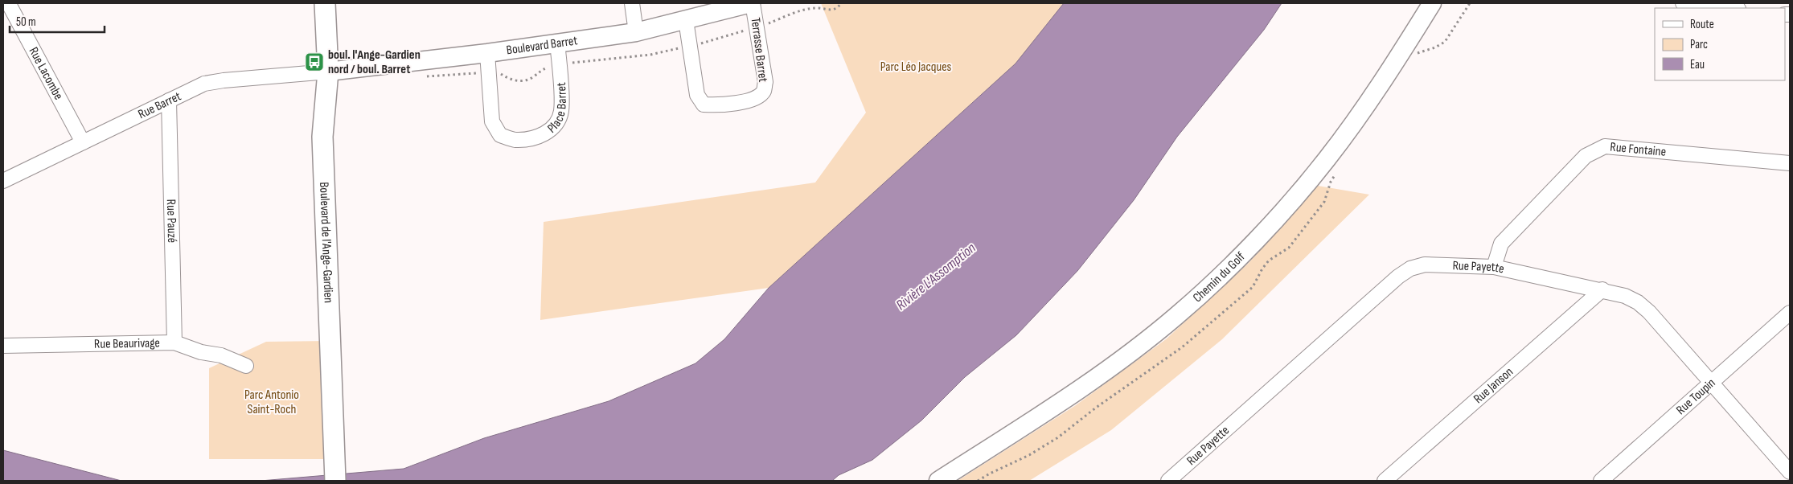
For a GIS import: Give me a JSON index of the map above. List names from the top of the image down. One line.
{"streets":{"main road":["Boulevard de l'Ange-Gardien"],"street":["Boulevard Barret","Terrasse Barret","Rue Lacombe","Rue Barret","Place Barret","Rue Fontaine","Rue Pauzé","Rue Payette","Chemin du Golf","Rue Beaurivage","Rue Janson","Rue Toupin"]},"crossings":[["Boulevard Barret","Terrasse Barret"],["Boulevard Barret","Rue Barret"],["Boulevard Barret","Place Barret"],["Boulevard Barret","Boulevard de l'Ange-Gardien"],["Rue Lacombe","Rue Barret"],["Rue Barret","Rue Pauzé"],["Rue Barret","Boulevard de l'Ange-Gardien"],["Rue Fontaine","Rue Payette"],["Rue Pauzé","Rue Beaurivage"],["Rue Payette","Rue Janson"],["Rue Payette","Rue Toupin"]],"water":["Rivière L'Assomption"],"parks":["Parc Léo Jacques","Parc Antonio Saint-Roch"],"places":{"bus stop":["boul. l'Ange-Gardien nord / boul. Barret"]},"legend":["Route","Parc","Eau"],"scale_bar":"50 m"}
